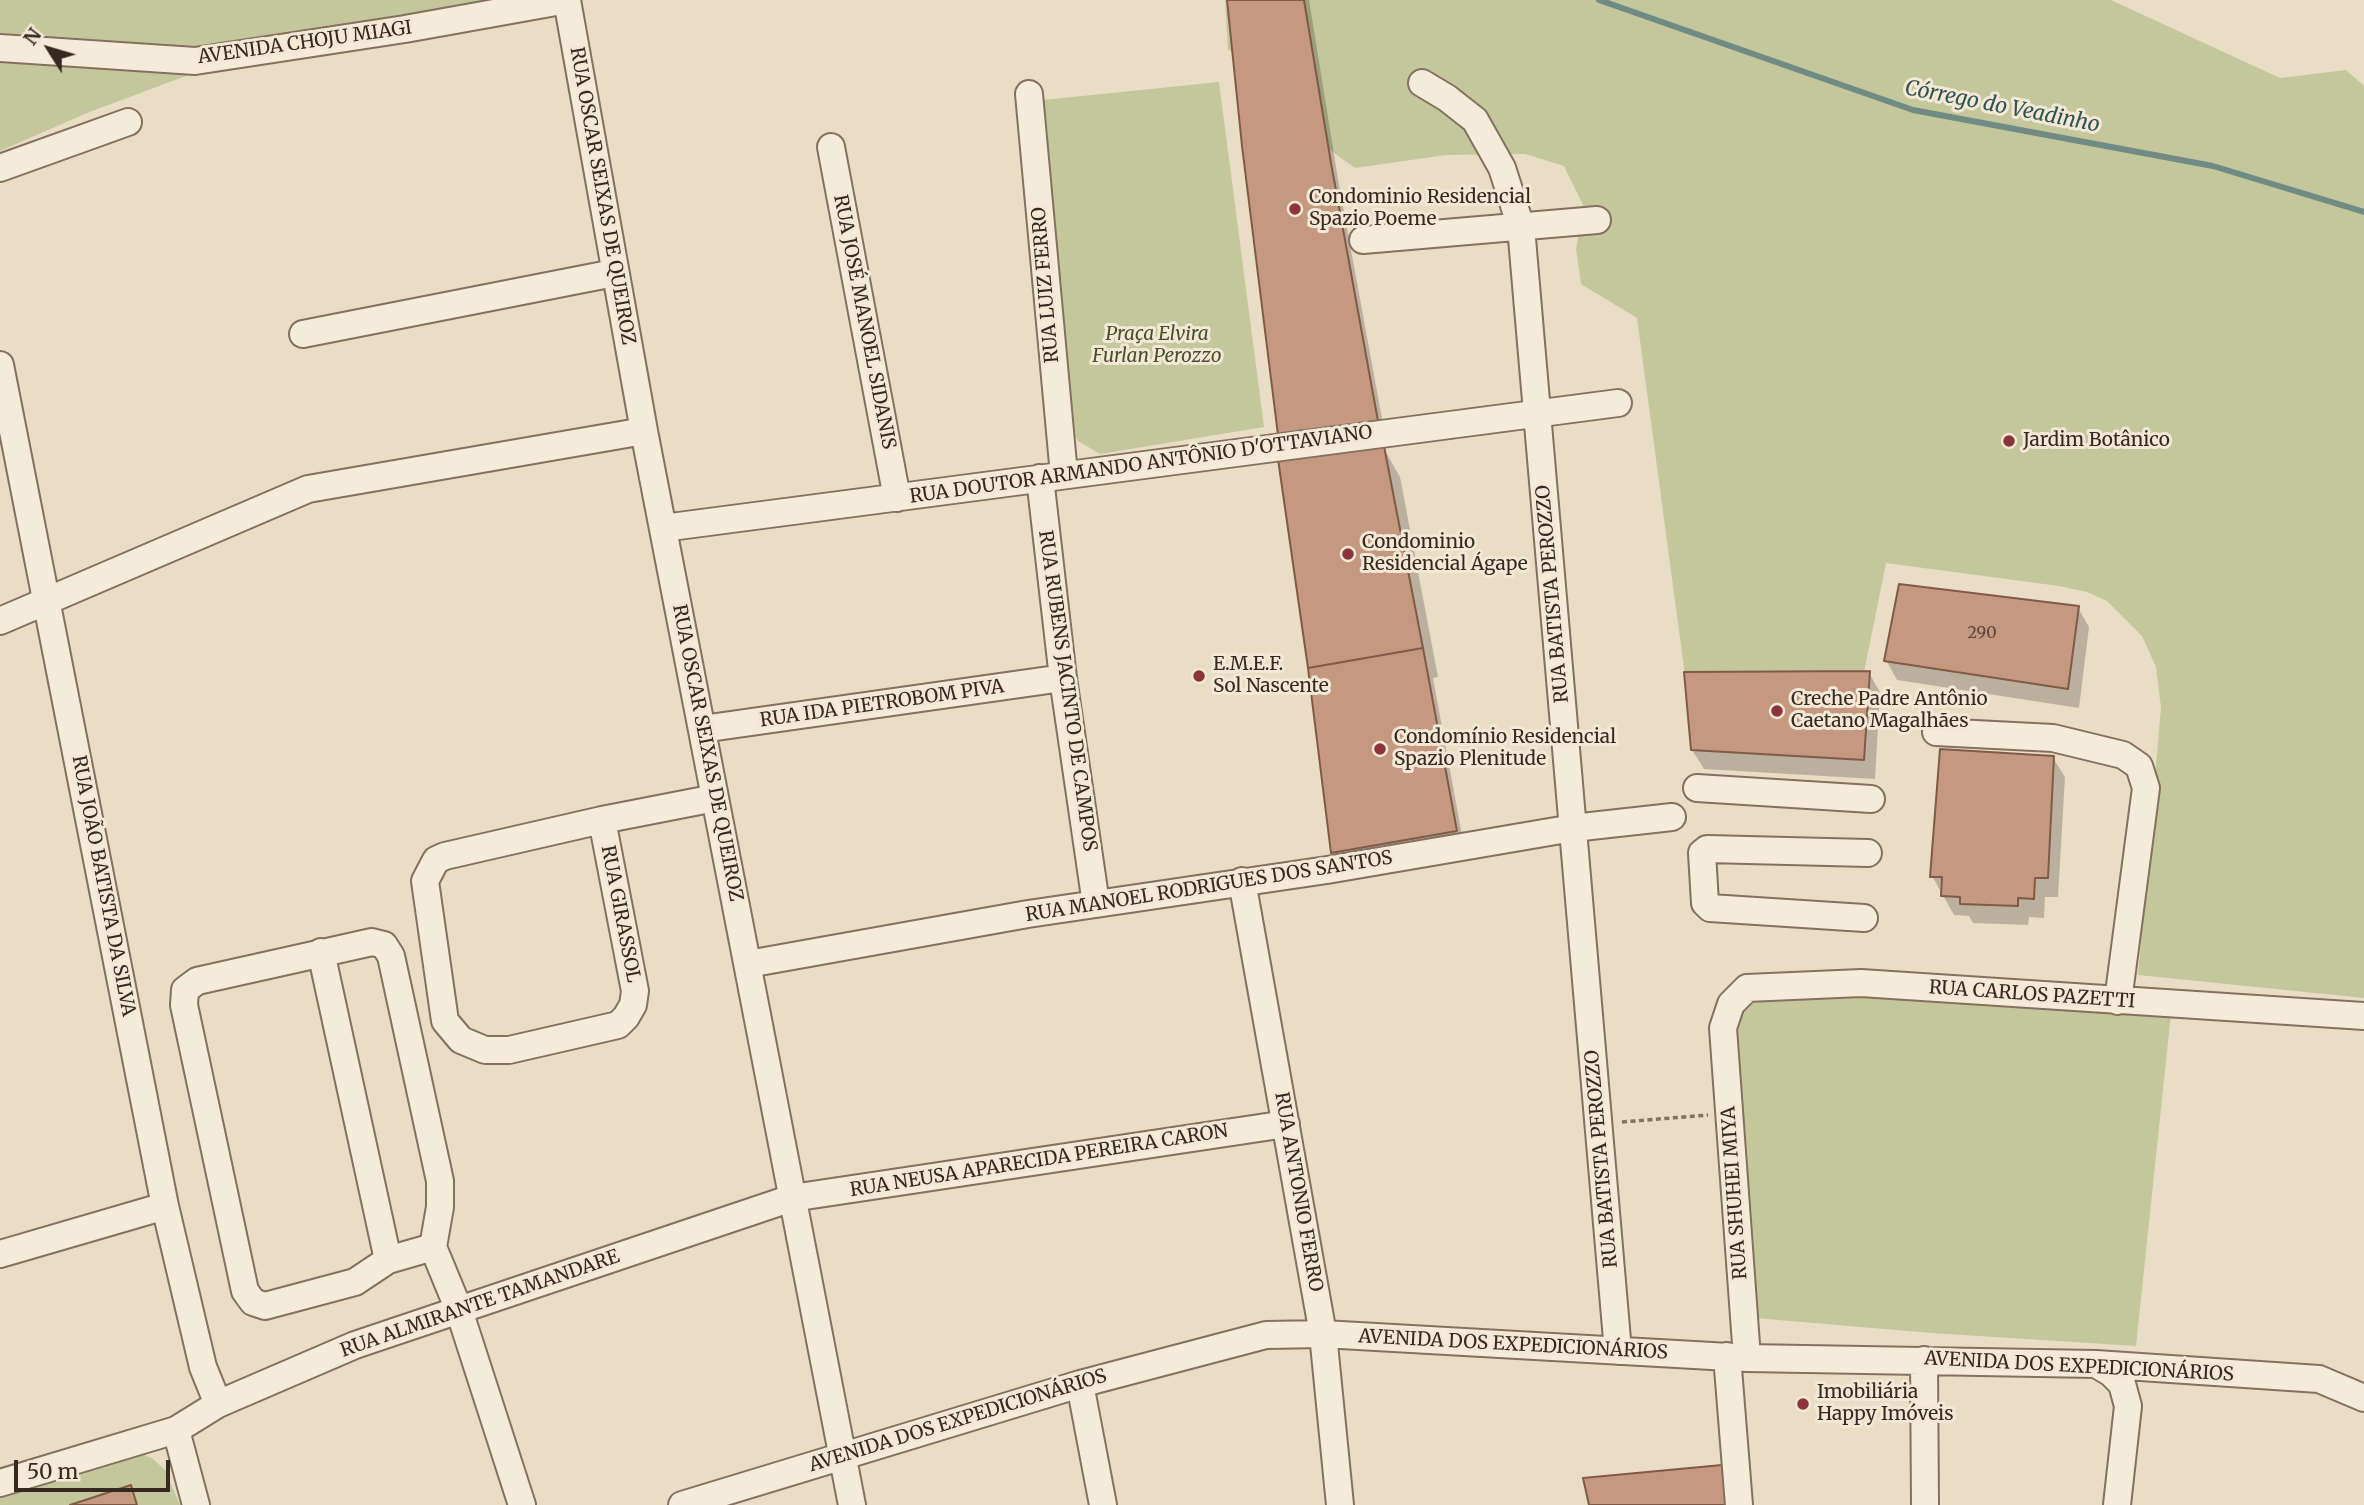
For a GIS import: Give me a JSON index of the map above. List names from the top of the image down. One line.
{"streets":{"street":["AVENIDA CHOJU MIAGI","RUA OSCAR SEIXAS DE QUEIROZ","RUA LUIZ FERRO","RUA JOSÉ MANOEL SIDANIS","RUA DOUTOR ARMANDO ANTÔNIO D'OTTAVIANO","RUA BATISTA PEROZZO","RUA RUBENS JACINTO DE CAMPOS","RUA IDA PIETROBOM PIVA","RUA JOÃO BATISTA DA SILVA","RUA MANOEL RODRIGUES DOS SANTOS","RUA GIRASSOL","RUA CARLOS PAZETTI","RUA NEUSA APARECIDA PEREIRA CARON","RUA ANTONIO FERRO","RUA SHUHEI MIYA","RUA ALMIRANTE TAMANDARE","AVENIDA DOS EXPEDICIONÁRIOS"]},"crossings":[["AVENIDA CHOJU MIAGI","RUA OSCAR SEIXAS DE QUEIROZ"],["RUA OSCAR SEIXAS DE QUEIROZ","RUA DOUTOR ARMANDO ANTÔNIO D'OTTAVIANO"],["RUA OSCAR SEIXAS DE QUEIROZ","RUA IDA PIETROBOM PIVA"],["RUA OSCAR SEIXAS DE QUEIROZ","RUA MANOEL RODRIGUES DOS SANTOS"],["RUA OSCAR SEIXAS DE QUEIROZ","RUA GIRASSOL"],["RUA OSCAR SEIXAS DE QUEIROZ","RUA NEUSA APARECIDA PEREIRA CARON"],["RUA OSCAR SEIXAS DE QUEIROZ","RUA ALMIRANTE TAMANDARE"],["RUA OSCAR SEIXAS DE QUEIROZ","AVENIDA DOS EXPEDICIONÁRIOS"],["RUA LUIZ FERRO","RUA DOUTOR ARMANDO ANTÔNIO D'OTTAVIANO"],["RUA LUIZ FERRO","RUA RUBENS JACINTO DE CAMPOS"],["RUA JOSÉ MANOEL SIDANIS","RUA DOUTOR ARMANDO ANTÔNIO D'OTTAVIANO"],["RUA DOUTOR ARMANDO ANTÔNIO D'OTTAVIANO","RUA BATISTA PEROZZO"],["RUA DOUTOR ARMANDO ANTÔNIO D'OTTAVIANO","RUA RUBENS JACINTO DE CAMPOS"],["RUA BATISTA PEROZZO","RUA MANOEL RODRIGUES DOS SANTOS"],["RUA BATISTA PEROZZO","AVENIDA DOS EXPEDICIONÁRIOS"],["RUA RUBENS JACINTO DE CAMPOS","RUA IDA PIETROBOM PIVA"],["RUA RUBENS JACINTO DE CAMPOS","RUA MANOEL RODRIGUES DOS SANTOS"],["RUA JOÃO BATISTA DA SILVA","RUA ALMIRANTE TAMANDARE"],["RUA MANOEL RODRIGUES DOS SANTOS","RUA ANTONIO FERRO"],["RUA CARLOS PAZETTI","RUA SHUHEI MIYA"],["RUA NEUSA APARECIDA PEREIRA CARON","RUA ANTONIO FERRO"],["RUA NEUSA APARECIDA PEREIRA CARON","RUA ALMIRANTE TAMANDARE"],["RUA ANTONIO FERRO","AVENIDA DOS EXPEDICIONÁRIOS"],["RUA SHUHEI MIYA","AVENIDA DOS EXPEDICIONÁRIOS"]],"water":["Córrego do Veadinho"],"parks":["Praça Elvira Furlan Perozzo"],"places":["Condominio Residencial Spazio Poeme","Jardim Botânico","Condominio Residencial Ágape","E.M.E.F. Sol Nascente","Creche Padre Antônio Caetano Magalhães","Condomínio Residencial Spazio Plenitude","Imobiliária Happy Imóveis"],"house_numbers":["290"],"scale_bar":"50 m","north":"top left"}
